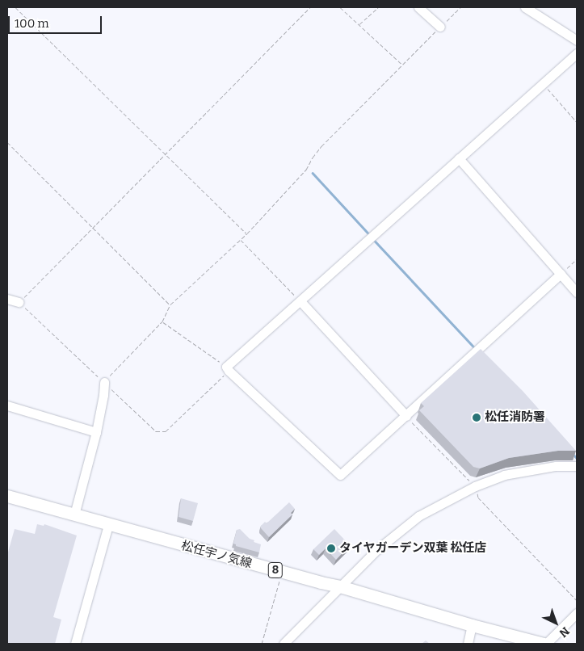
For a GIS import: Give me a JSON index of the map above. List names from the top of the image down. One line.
{"streets":{"main road":["松任宇ノ気線","8"]},"places":["松任消防署","タイヤガーデン双葉 松任店"],"scale_bar":"100 m","north":"bottom right"}
